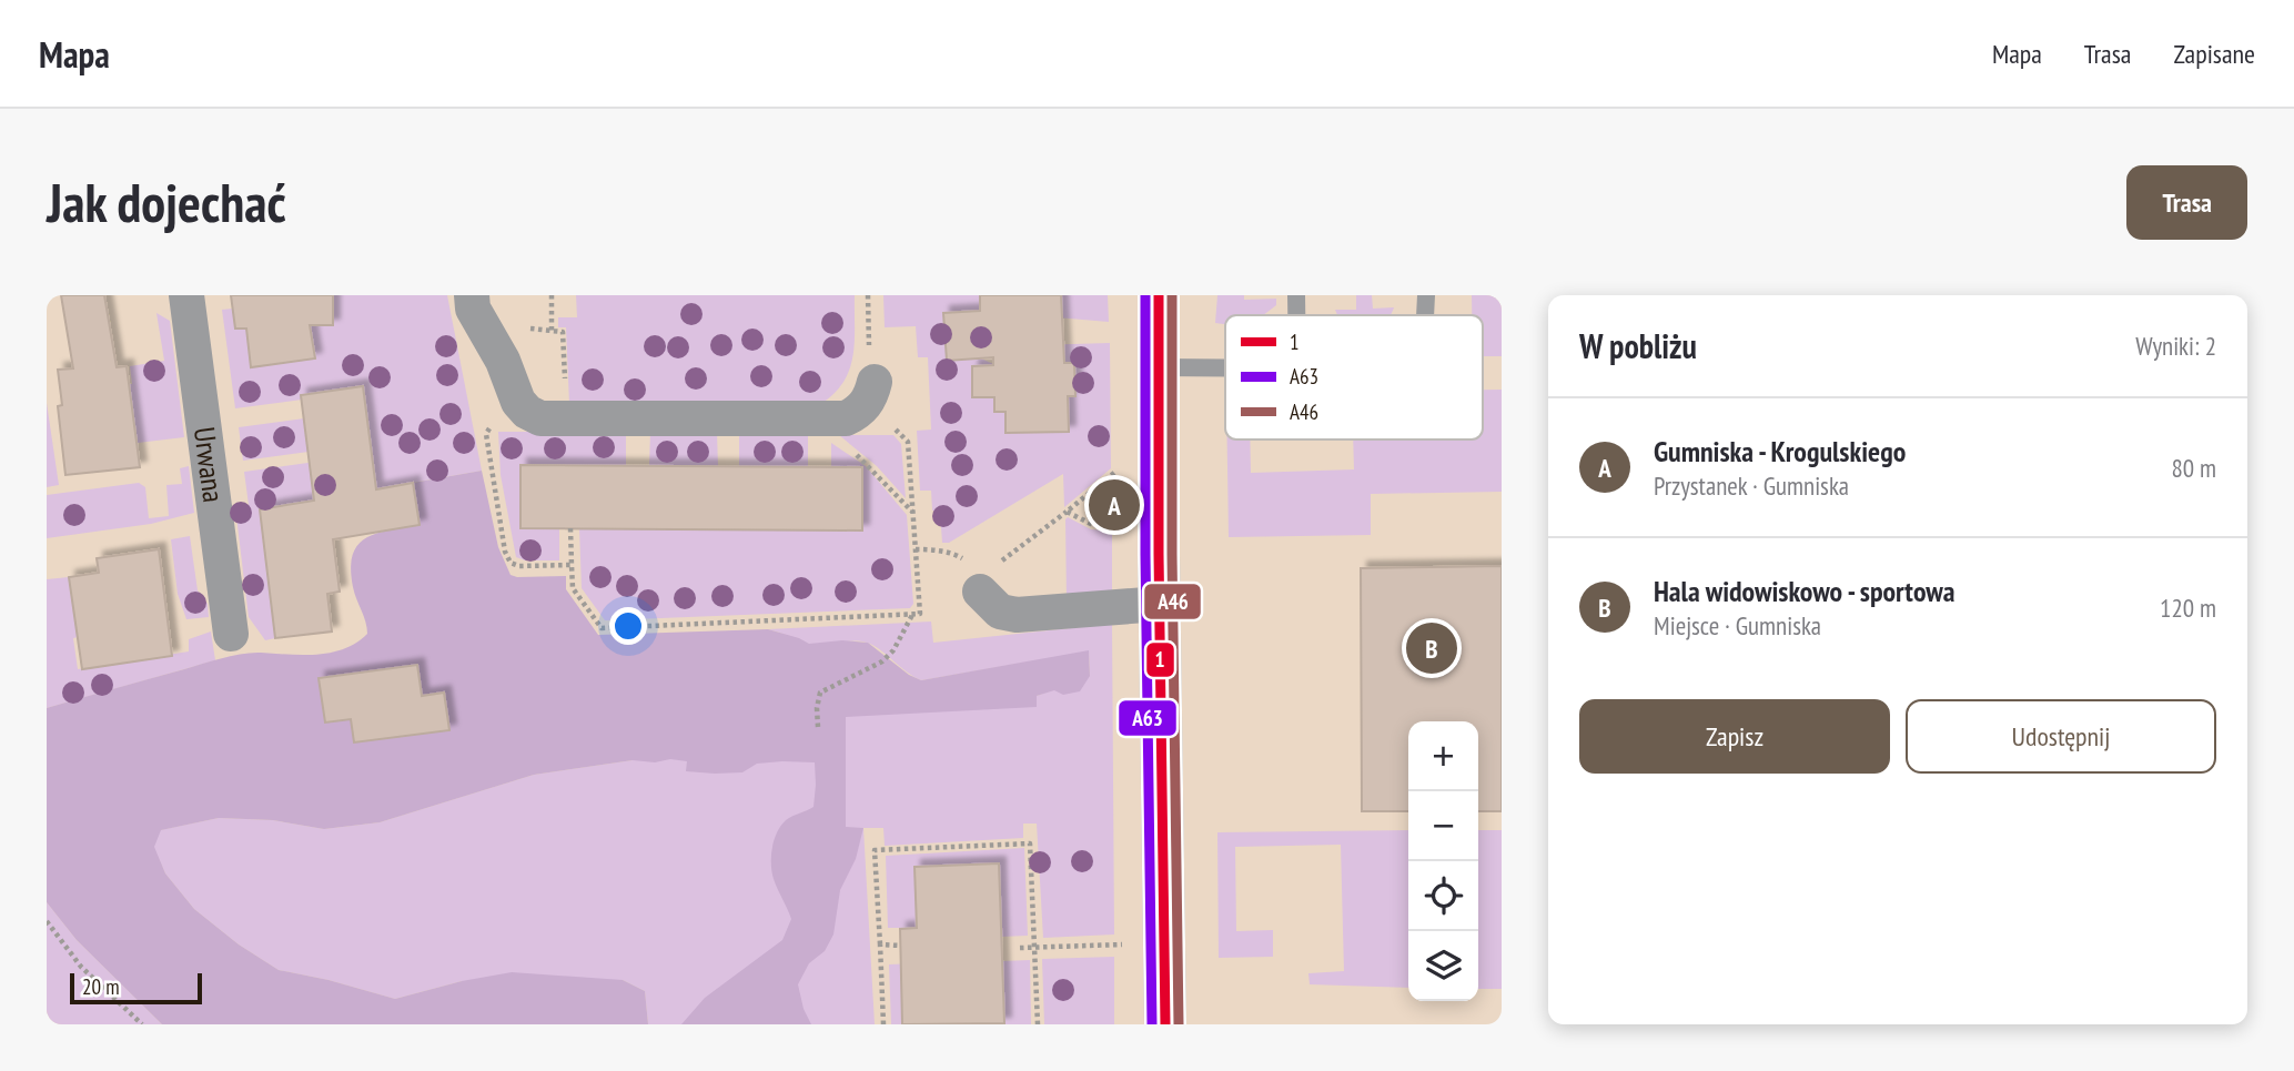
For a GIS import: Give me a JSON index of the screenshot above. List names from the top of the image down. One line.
{"streets":{"street":["Urwana"]},"lines":["transit line 1","transit line A63","transit line A46"],"legend":["1","A63","A46"],"scale_bar":"20 m","page":{"header":"Mapa","nav":["Mapa","Trasa","Zapisane"],"buttons":["Trasa",["Zapisz","Udostępnij"]],"title":"Jak dojechać","heading":["W pobliżu","Wyniki: 2"],"list":[{"mark":"A","name":"Gumniska - Krogulskiego","note":"Przystanek · Gumniska","value":"80 m"},{"mark":"B","name":"Hala widowiskowo - sportowa","note":"Miejsce · Gumniska","value":"120 m"}],"pins":["A","B"],"map_buttons":["+","−"],"scale":"20 m"}}
